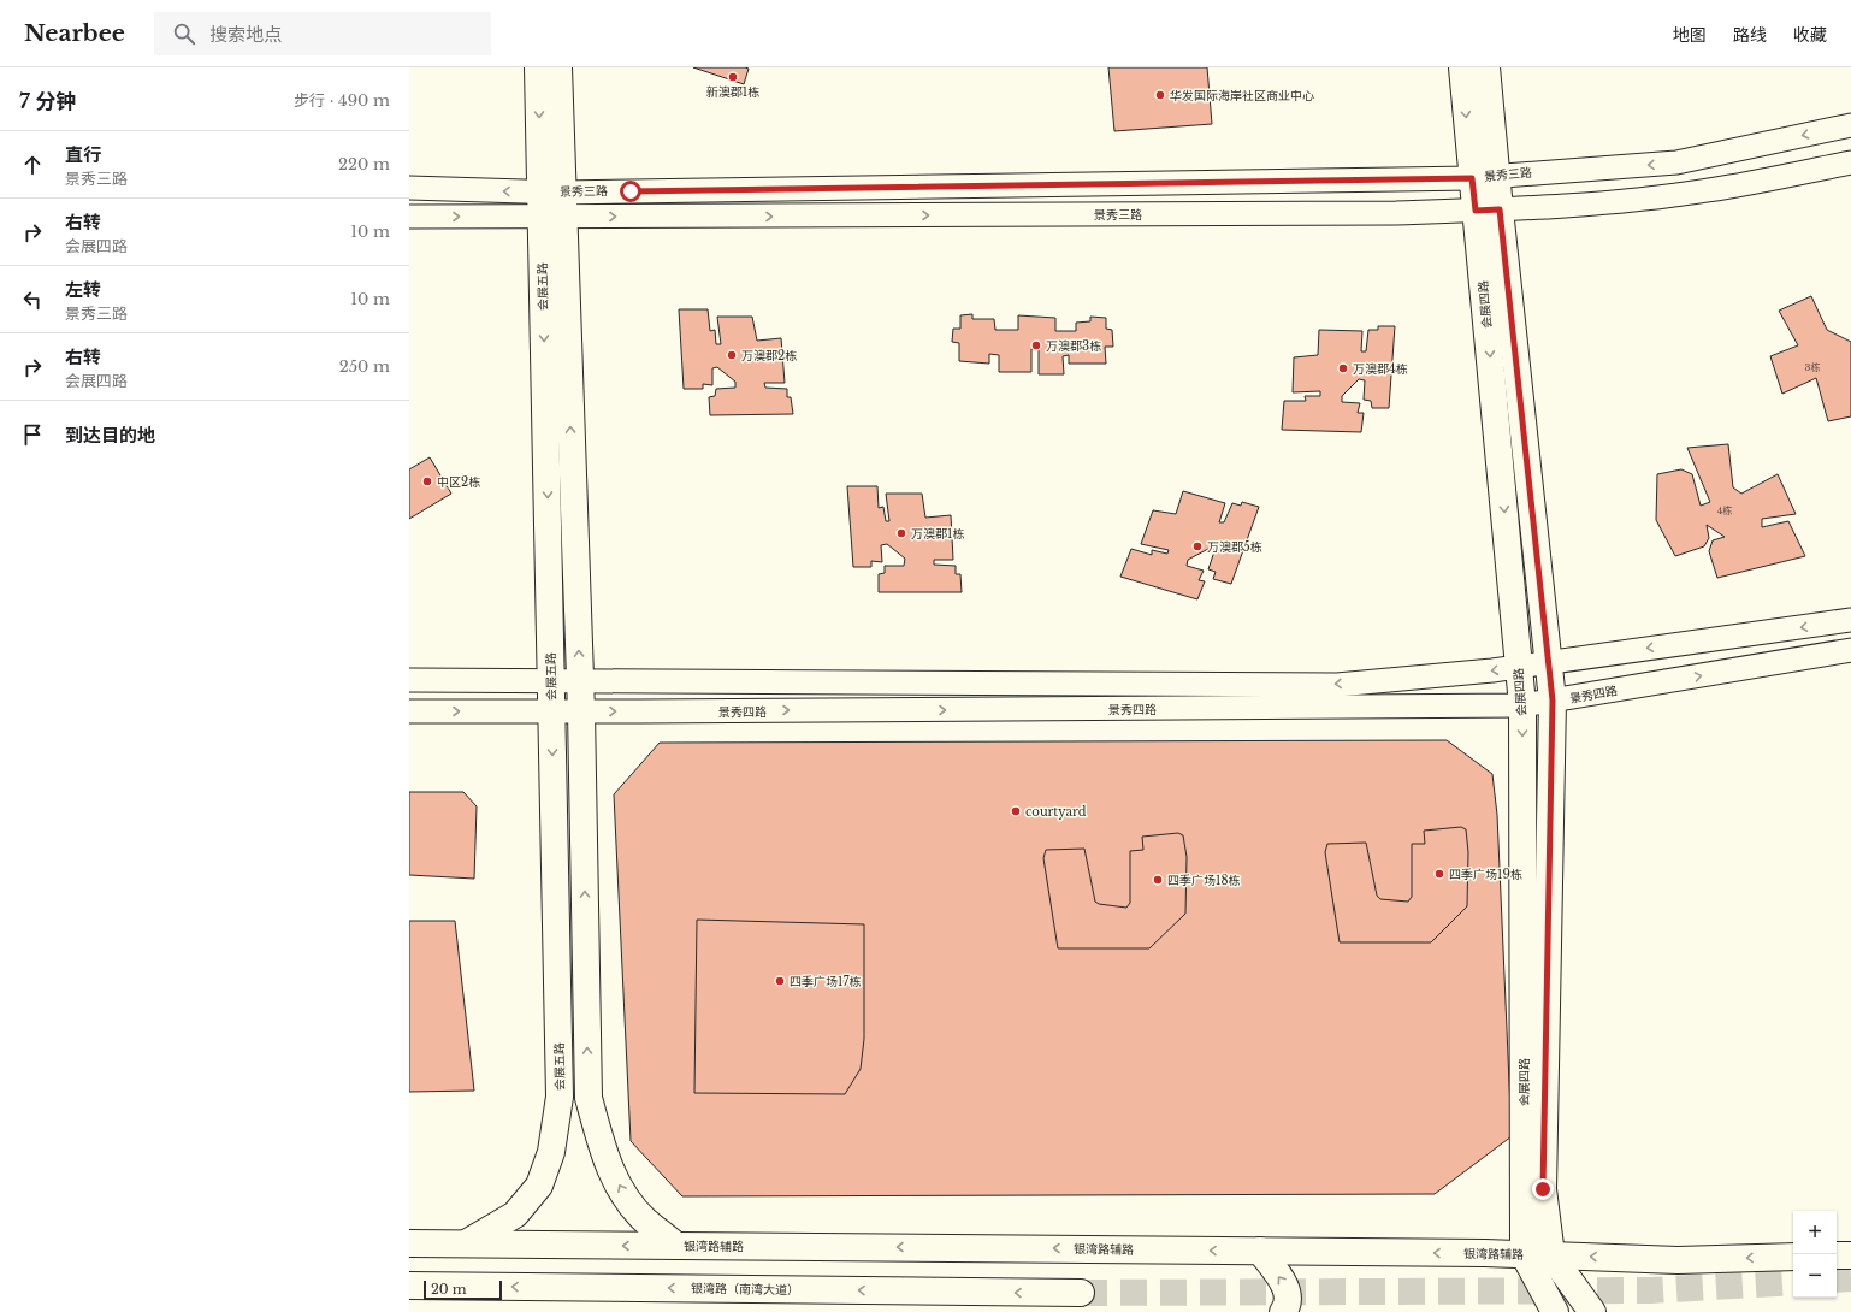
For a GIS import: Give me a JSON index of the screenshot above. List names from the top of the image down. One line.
{"streets":{"main road":["会展五路","会展四路","银湾路辅路","银湾路（南湾大道）"],"street":["景秀三路","景秀四路"]},"crossings":[["景秀三路","会展五路"],["景秀三路","会展四路"],["会展五路","景秀四路"],["会展五路","银湾路辅路"],["会展四路","景秀四路"],["会展四路","银湾路辅路"]],"one_way":["银湾路辅路","银湾路（南湾大道）"],"places":["新澳郡1栋","华发国际海岸社区商业中心","万澳郡3栋","万澳郡2栋","万澳郡4栋","中区2栋","万澳郡1栋","万澳郡5栋","courtyard","四季广场19栋","四季广场18栋","四季广场17栋"],"house_numbers":["3栋","4栋"],"scale_bar":"20 m","page":{"header":"Nearbee","search":"搜索地点","nav":["地图","路线","收藏"],"heading":["7 分钟","步行 · 490 m"],"list":[["直行","景秀三路","220 m"],["右转","会展四路","10 m"],["左转","景秀三路","10 m"],["右转","会展四路","250 m"],"到达目的地"],"map_buttons":["+","−"],"scale":"20 m"}}
